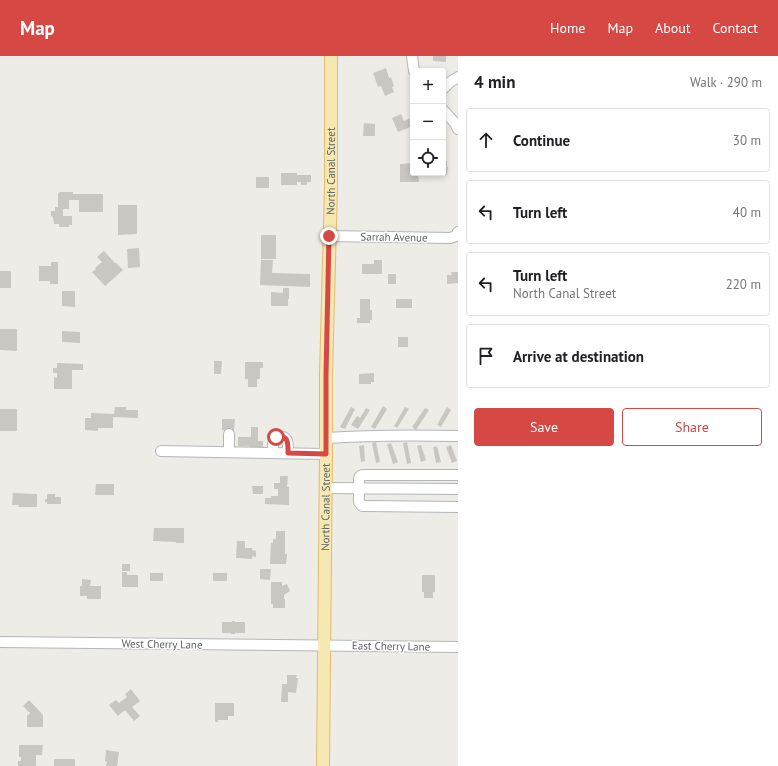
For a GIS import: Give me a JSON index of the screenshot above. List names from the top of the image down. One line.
{"streets":{"main road":["North Canal Street"],"street":["Sarrah Avenue","West Cherry Lane","East Cherry Lane"]},"crossings":[["North Canal Street","Sarrah Avenue"],["North Canal Street","West Cherry Lane"],["North Canal Street","East Cherry Lane"],["West Cherry Lane","East Cherry Lane"]],"page":{"header":"Map","nav":["Home","Map","About","Contact"],"heading":["4 min","Walk · 290 m"],"map_buttons":["+","−"],"list":[["Continue","30 m"],["Turn left","40 m"],["Turn left","North Canal Street","220 m"],"Arrive at destination"],"buttons":["Save","Share"]}}
